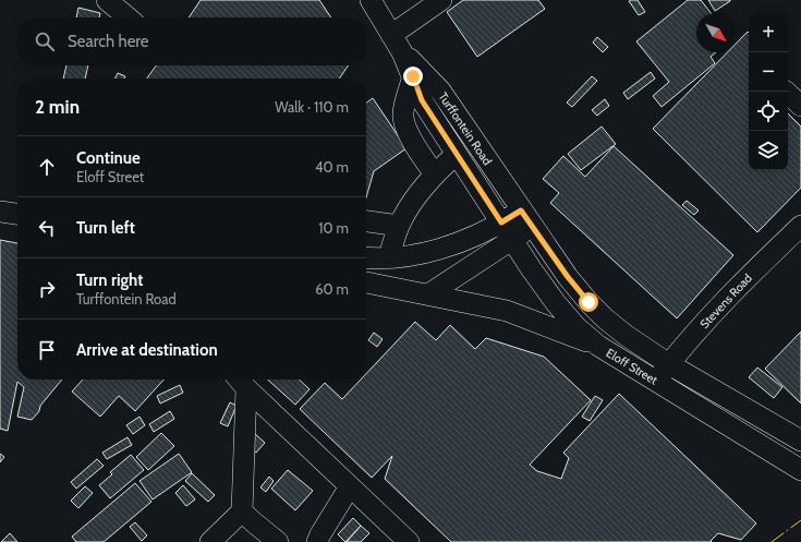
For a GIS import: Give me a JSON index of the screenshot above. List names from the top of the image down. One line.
{"streets":{"street":["Turffontein Road","Stevens Road","Eloff Street"]},"crossings":[["Turffontein Road","Eloff Street"],["Stevens Road","Eloff Street"]],"north":"bottom right","page":{"map_buttons":["+","−"],"search":"Search here","heading":["2 min","Walk · 110 m"],"list":[["Continue","Eloff Street","40 m"],["Turn left","10 m"],["Turn right","Turffontein Road","60 m"],"Arrive at destination"]}}
